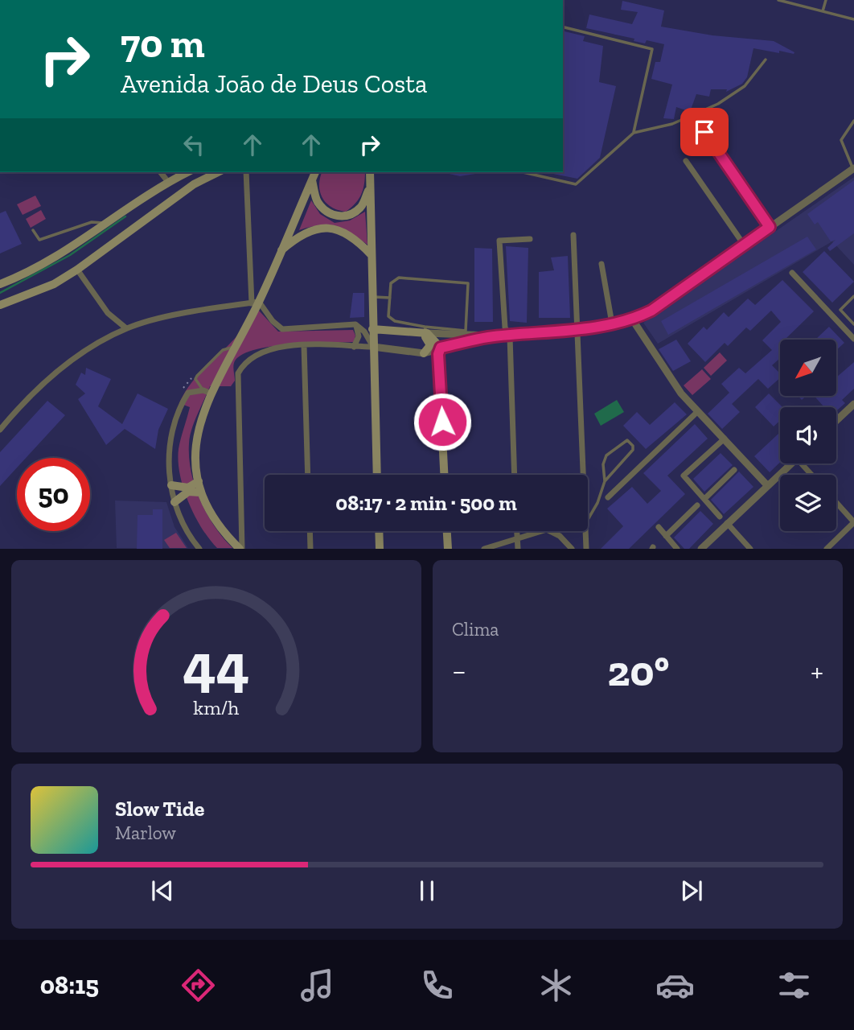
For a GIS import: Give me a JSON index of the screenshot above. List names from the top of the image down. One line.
{"north":"bottom left","page":{"turn":["70 m","Avenida João de Deus Costa"],"limit":"50","trip":"08:17 · 2 min · 500 m","tile":"Clima","heat":["−","20°","+"],"song":["Slow Tide","Marlow"],"tabs":"08:15","gauge":["44","km/h"]}}
